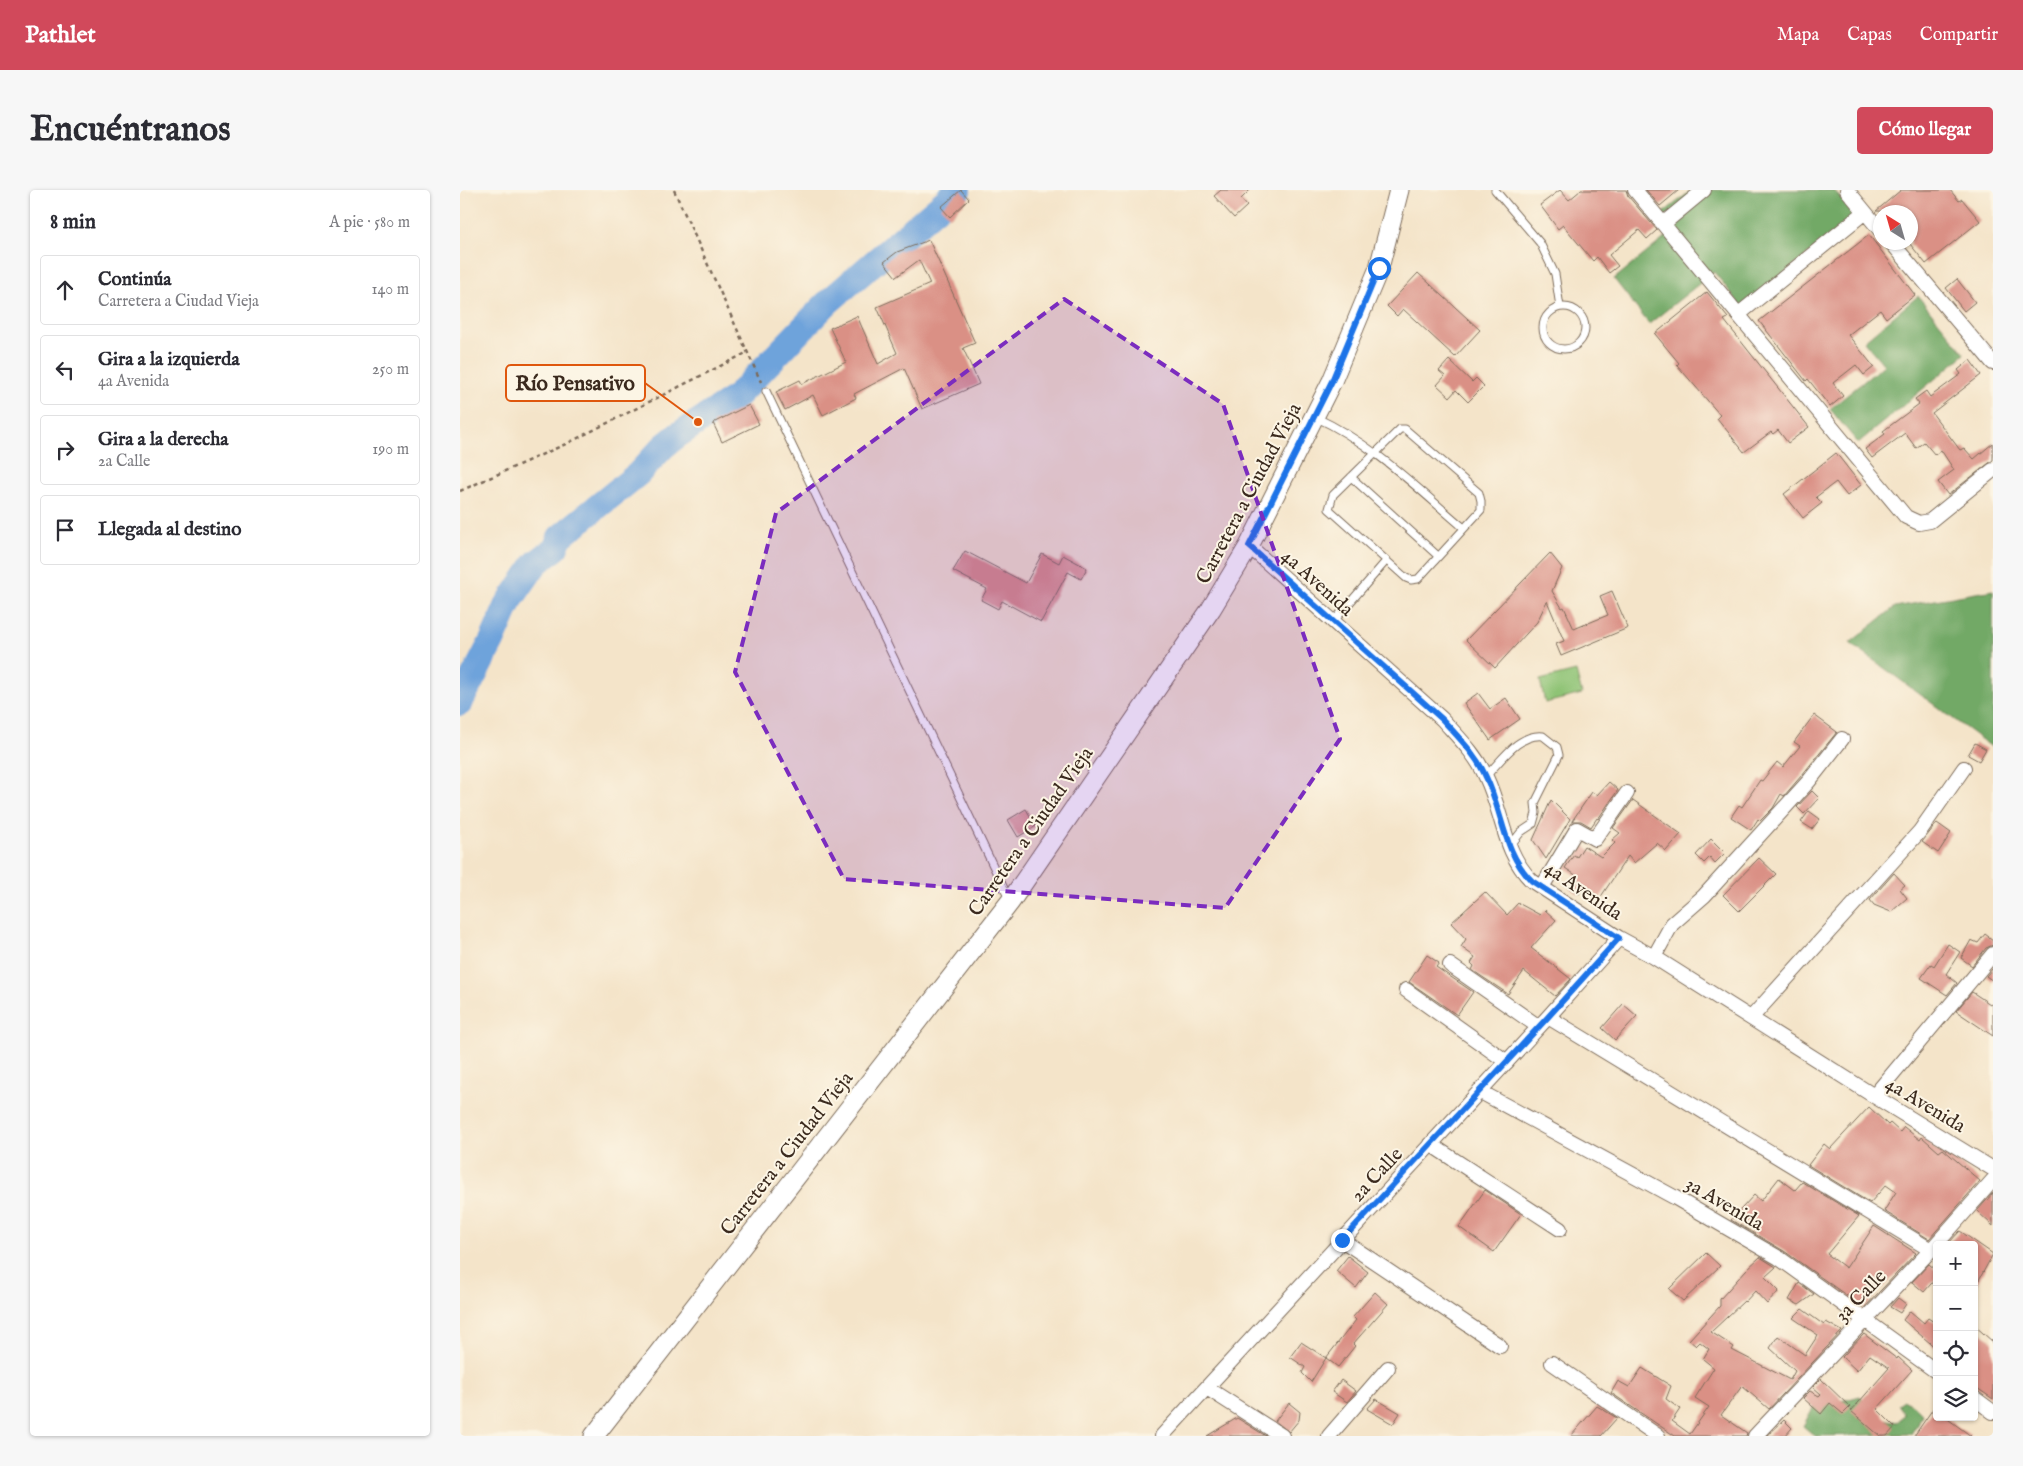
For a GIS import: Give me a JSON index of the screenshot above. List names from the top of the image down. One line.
{"streets":{"main road":["Carretera a Ciudad Vieja"],"street":["4a Avenida","2a Calle","3a Avenida","3a Calle"]},"crossings":[["Carretera a Ciudad Vieja","4a Avenida"],["4a Avenida","2a Calle"],["2a Calle","3a Avenida"],["3a Avenida","3a Calle"]],"places":["Río Pensativo"],"north":"top left","page":{"header":"Pathlet","nav":["Mapa","Capas","Compartir"],"buttons":"Cómo llegar","title":"Encuéntranos","heading":["8 min","A pie · 580 m"],"list":[["Continúa","Carretera a Ciudad Vieja","140 m"],["Gira a la izquierda","4a Avenida","250 m"],["Gira a la derecha","2a Calle","190 m"],"Llegada al destino"],"map_buttons":["+","−"]}}
